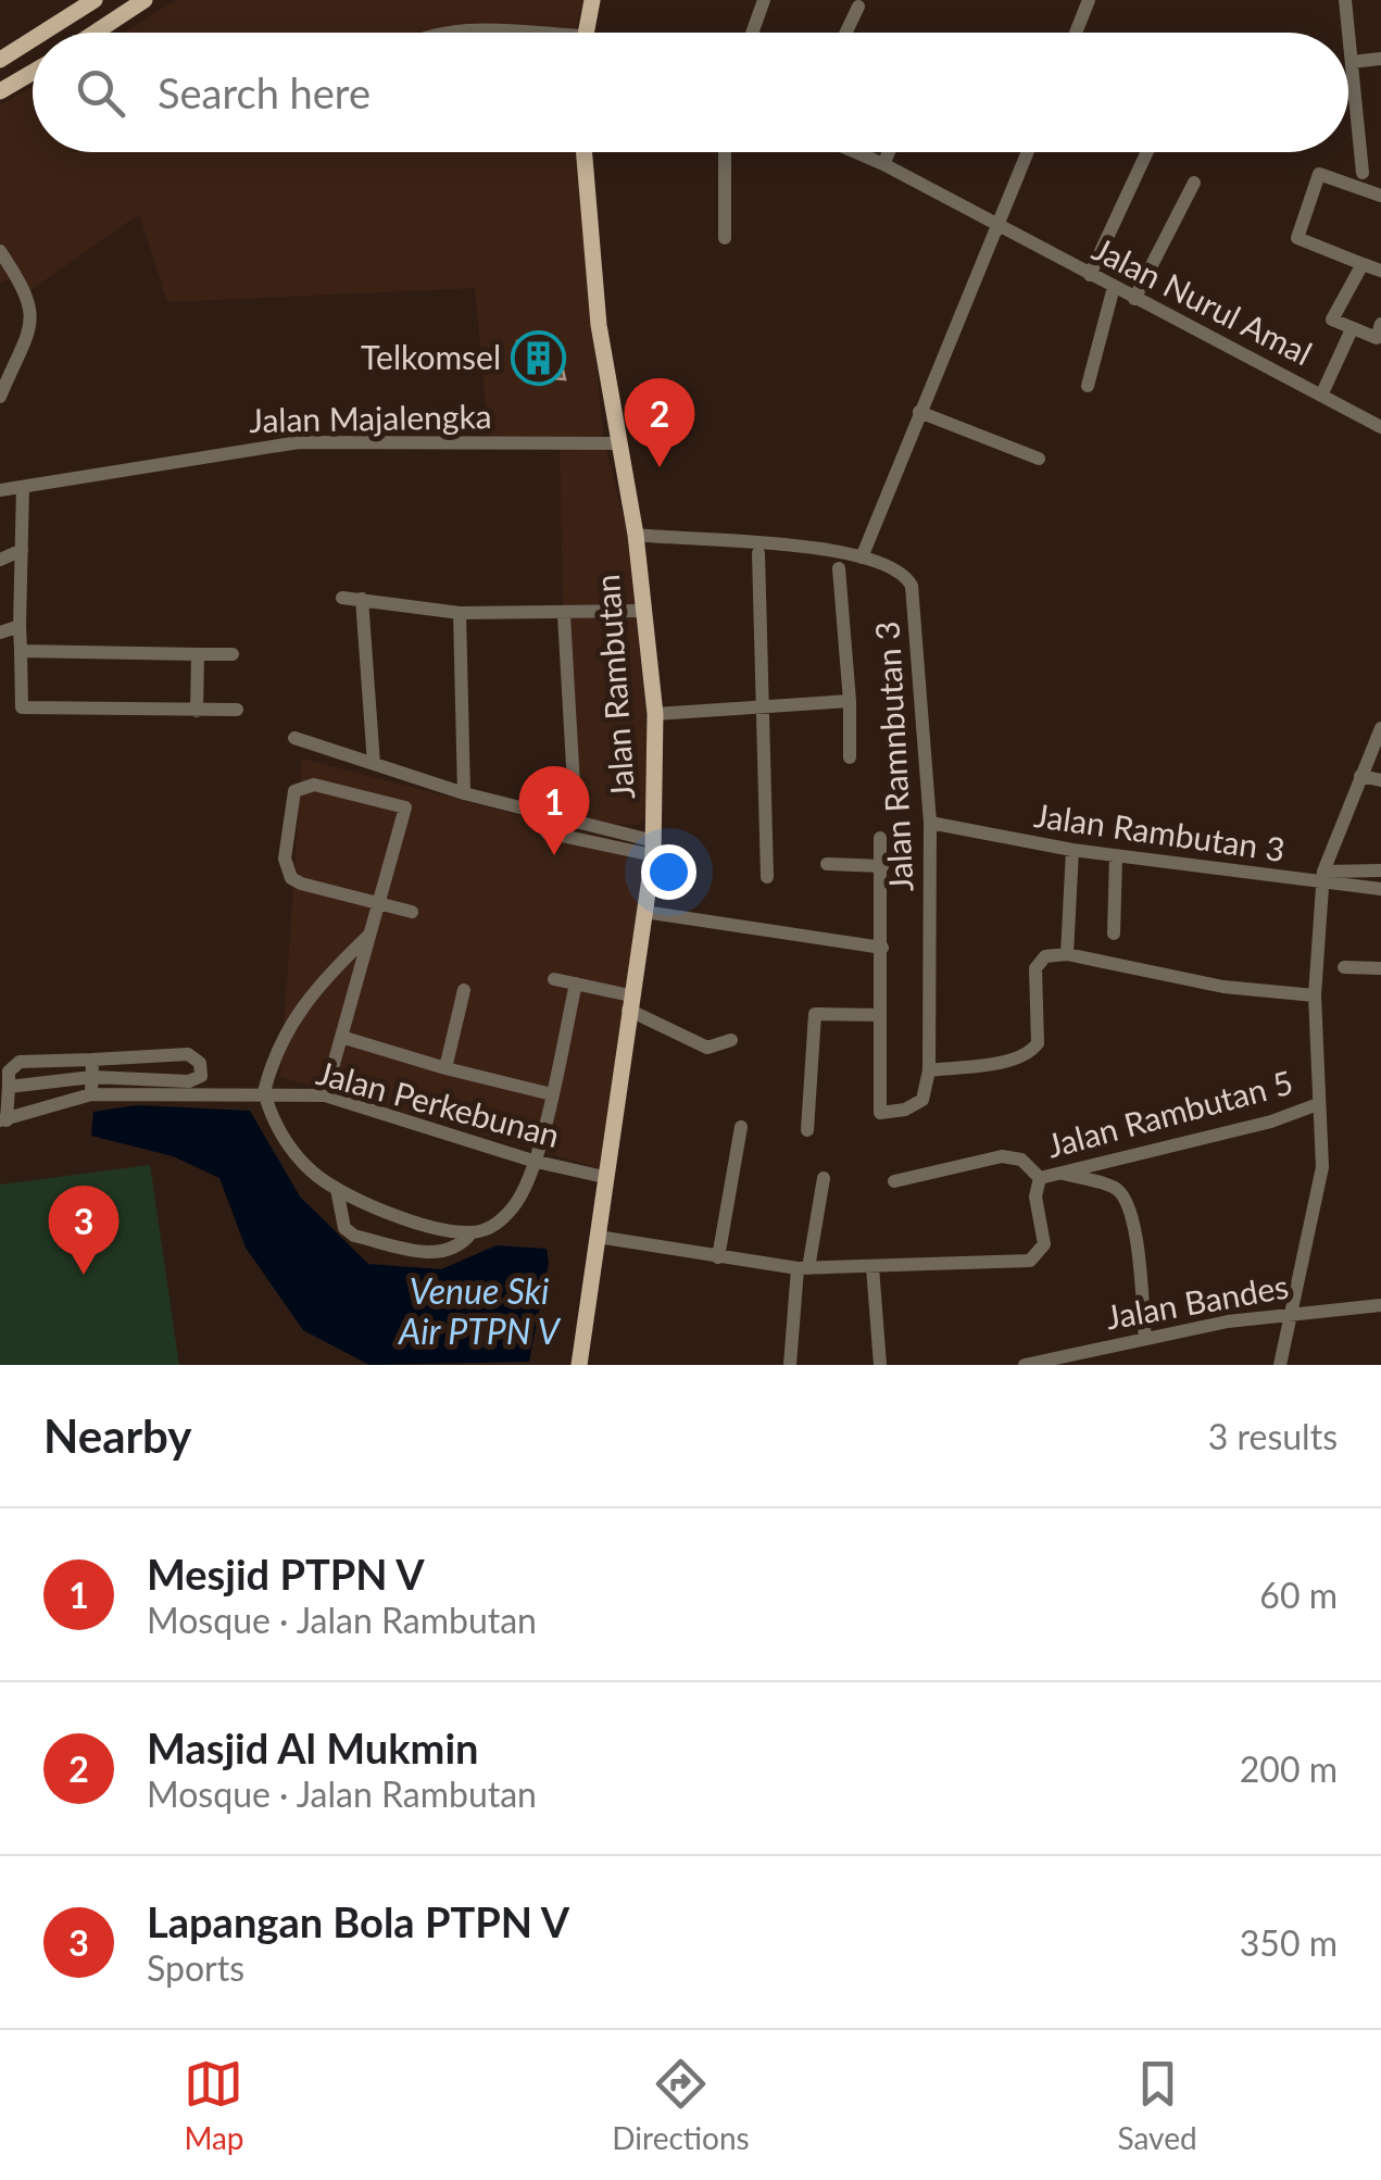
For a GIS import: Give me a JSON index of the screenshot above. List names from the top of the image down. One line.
{"streets":{"main road":["Jalan Rambutan"],"street":["Jalan Nurul Amal","Jalan Majalengka","Jalan Ramnbutan 3","Jalan Rambutan 3","Jalan Perkebunan","Jalan Rambutan 5","Jalan Bandes"]},"crossings":[["Jalan Majalengka","Jalan Rambutan"],["Jalan Rambutan","Jalan Ramnbutan 3"],["Jalan Rambutan","Jalan Perkebunan"],["Jalan Rambutan","Jalan Rambutan 5"],["Jalan Ramnbutan 3","Jalan Rambutan 3"]],"water":["Venue Ski Air PTPN V"],"places":{"building":["Telkomsel"]},"page":{"search":"Search here","pins":["2","1","3"],"heading":["Nearby","3 results"],"list":[{"mark":"1","name":"Mesjid PTPN V","note":"Mosque · Jalan Rambutan","value":"60 m"},{"mark":"2","name":"Masjid Al Mukmin","note":"Mosque · Jalan Rambutan","value":"200 m"},{"mark":"3","name":"Lapangan Bola PTPN V","note":"Sports","value":"350 m"}],"nav":["Map","Directions","Saved"]}}
